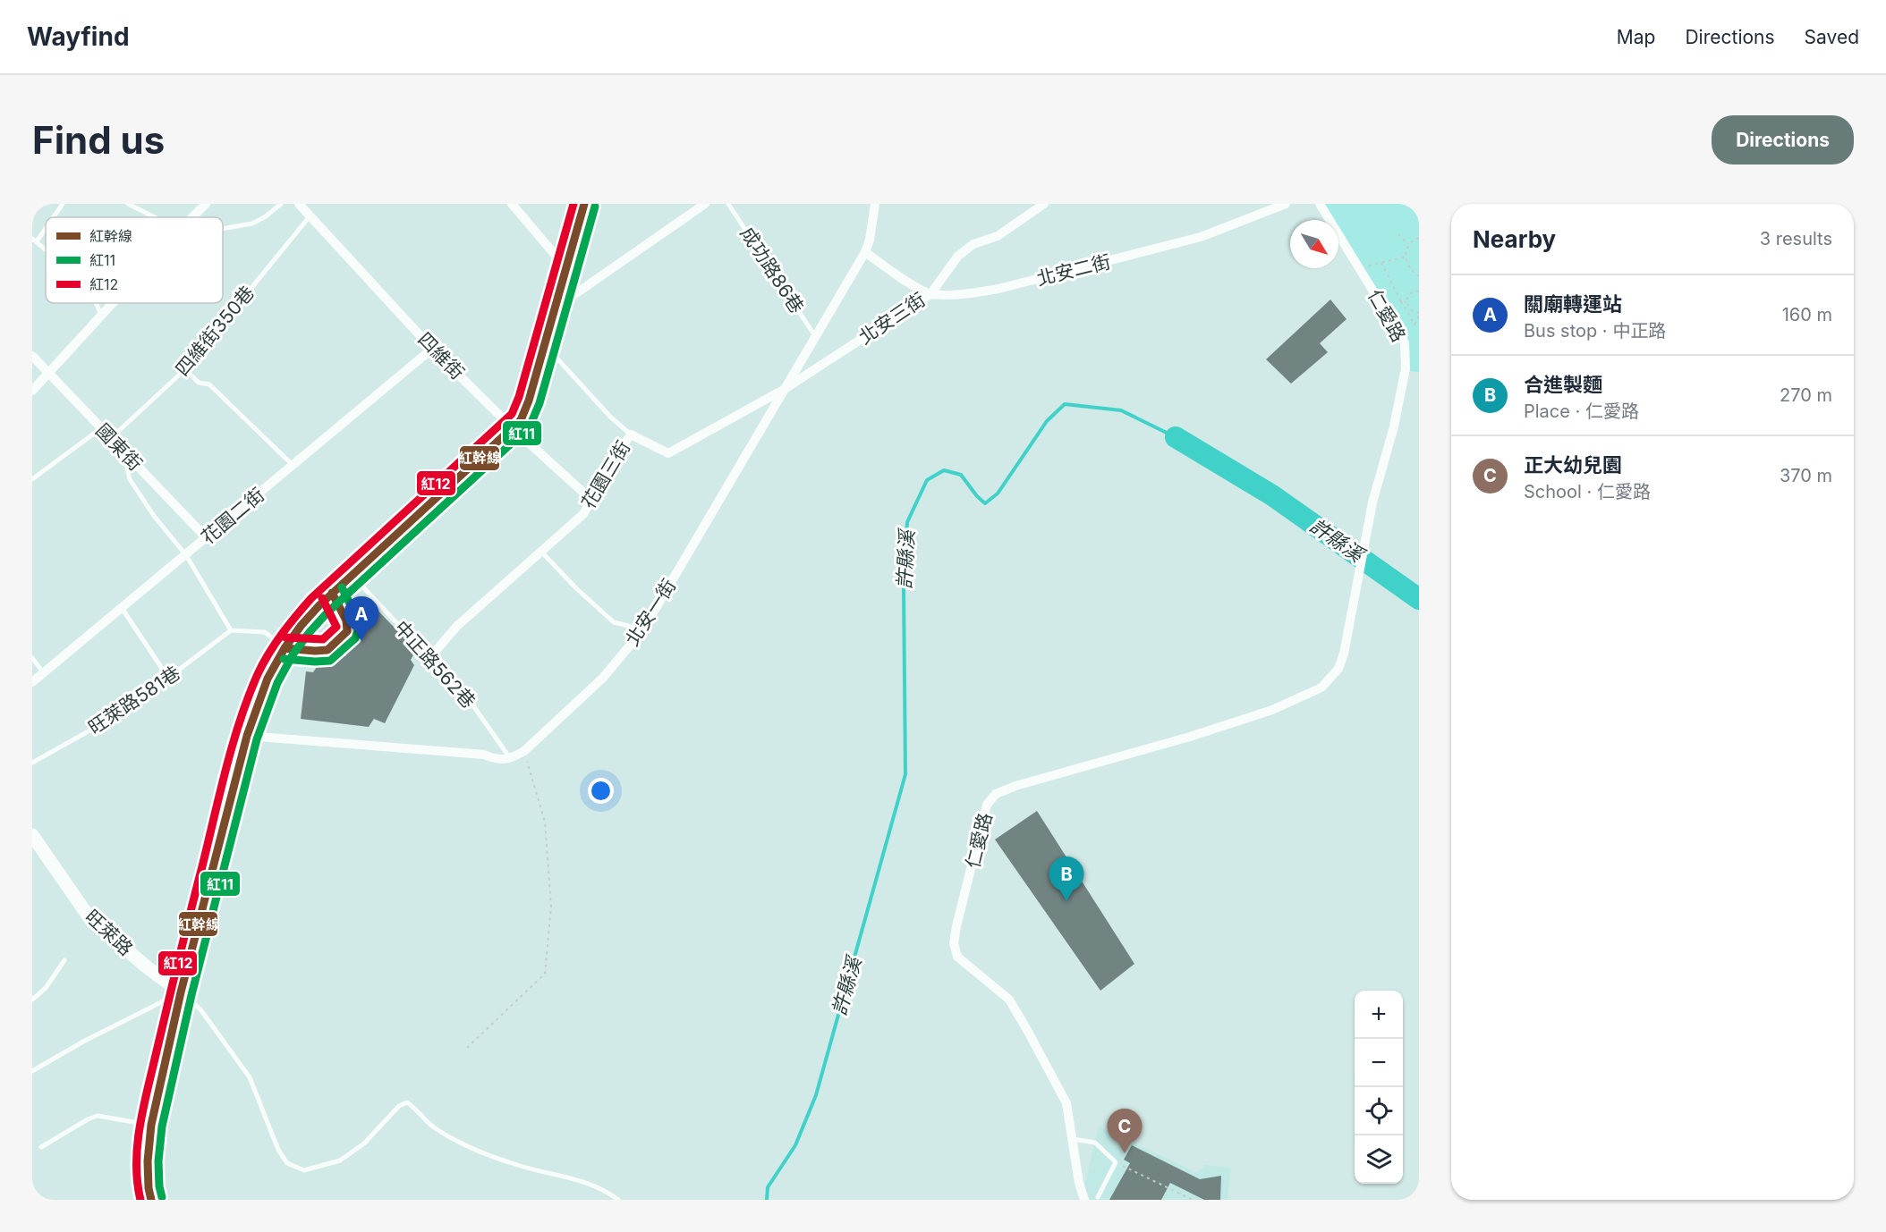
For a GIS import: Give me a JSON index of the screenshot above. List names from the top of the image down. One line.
{"streets":{"main road":["旺萊路"],"street":["北安二街","仁愛路","北安三街","四維街","國東街","花園三街","花園二街","北安一街"],"lane":["成功路86巷","四維街350巷","中正路562巷","旺萊路581巷"]},"crossings":[["成功路86巷","北安一街"],["北安二街","北安三街"],["北安三街","花園三街"],["北安三街","北安一街"],["四維街350巷","四維街"],["四維街350巷","國東街"],["四維街","花園三街"],["四維街","花園二街"],["國東街","花園二街"],["花園三街","北安一街"],["花園三街","中正路562巷"],["北安一街","中正路562巷"]],"water":["許縣溪"],"lines":["transit line 紅幹線","transit line 紅12","transit line 紅11"],"legend":["紅幹線","紅11","紅12"],"north":"bottom right","page":{"header":"Wayfind","nav":["Map","Directions","Saved"],"buttons":"Directions","title":"Find us","heading":["Nearby","3 results"],"list":[{"mark":"A","name":"關廟轉運站","note":"Bus stop · 中正路","value":"160 m"},{"mark":"B","name":"合進製麵","note":"Place · 仁愛路","value":"270 m"},{"mark":"C","name":"正大幼兒園","note":"School · 仁愛路","value":"370 m"}],"pins":["A","B","C"],"map_buttons":["+","−"]}}
